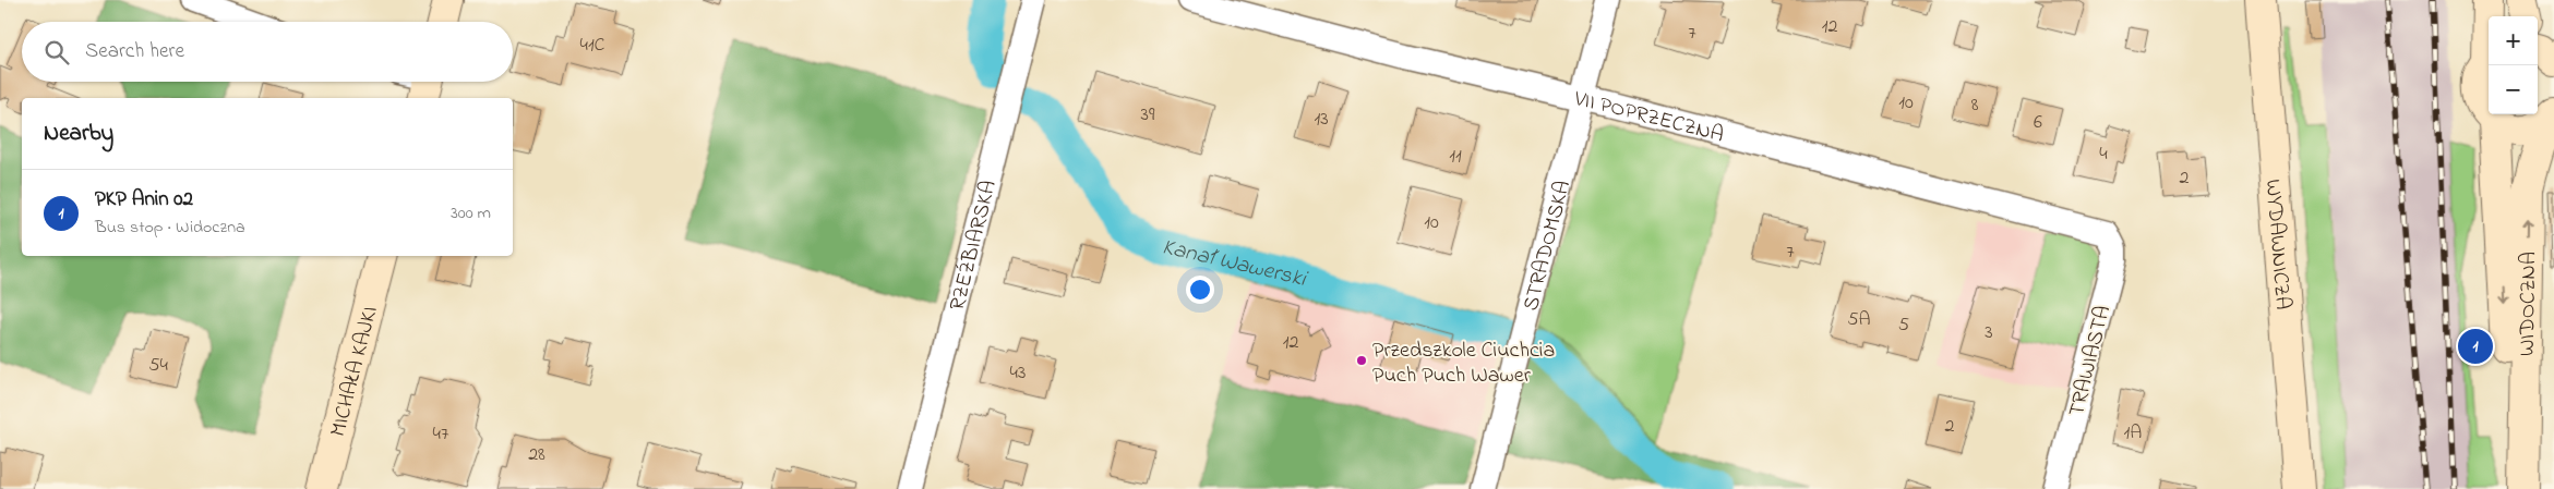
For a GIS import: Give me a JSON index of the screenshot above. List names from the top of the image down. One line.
{"streets":{"main road":["WYDAWNICZA","WIDOCZNA","MICHAŁA KAJKI"],"street":["VII POPRZECZNA","RZEŹBIARSKA","STRADOMSKA","TRAWIASTA"]},"crossings":[["VII POPRZECZNA","STRADOMSKA"],["VII POPRZECZNA","TRAWIASTA"]],"water":["Kanał Wawerski"],"places":["Przedszkole Ciuchcia Puch Puch Wawer"],"house_numbers":["12","7","41C","10","8","39","13","6","4","11","2","10","7","5A","5","3","12","54","43","2","1A","47","28"],"page":{"map_buttons":["+","−"],"search":"Search here","heading":"Nearby","list":[{"mark":"1","name":"PKP Anin 02","note":"Bus stop · Widoczna","value":"300 m"}],"pins":"1"}}
